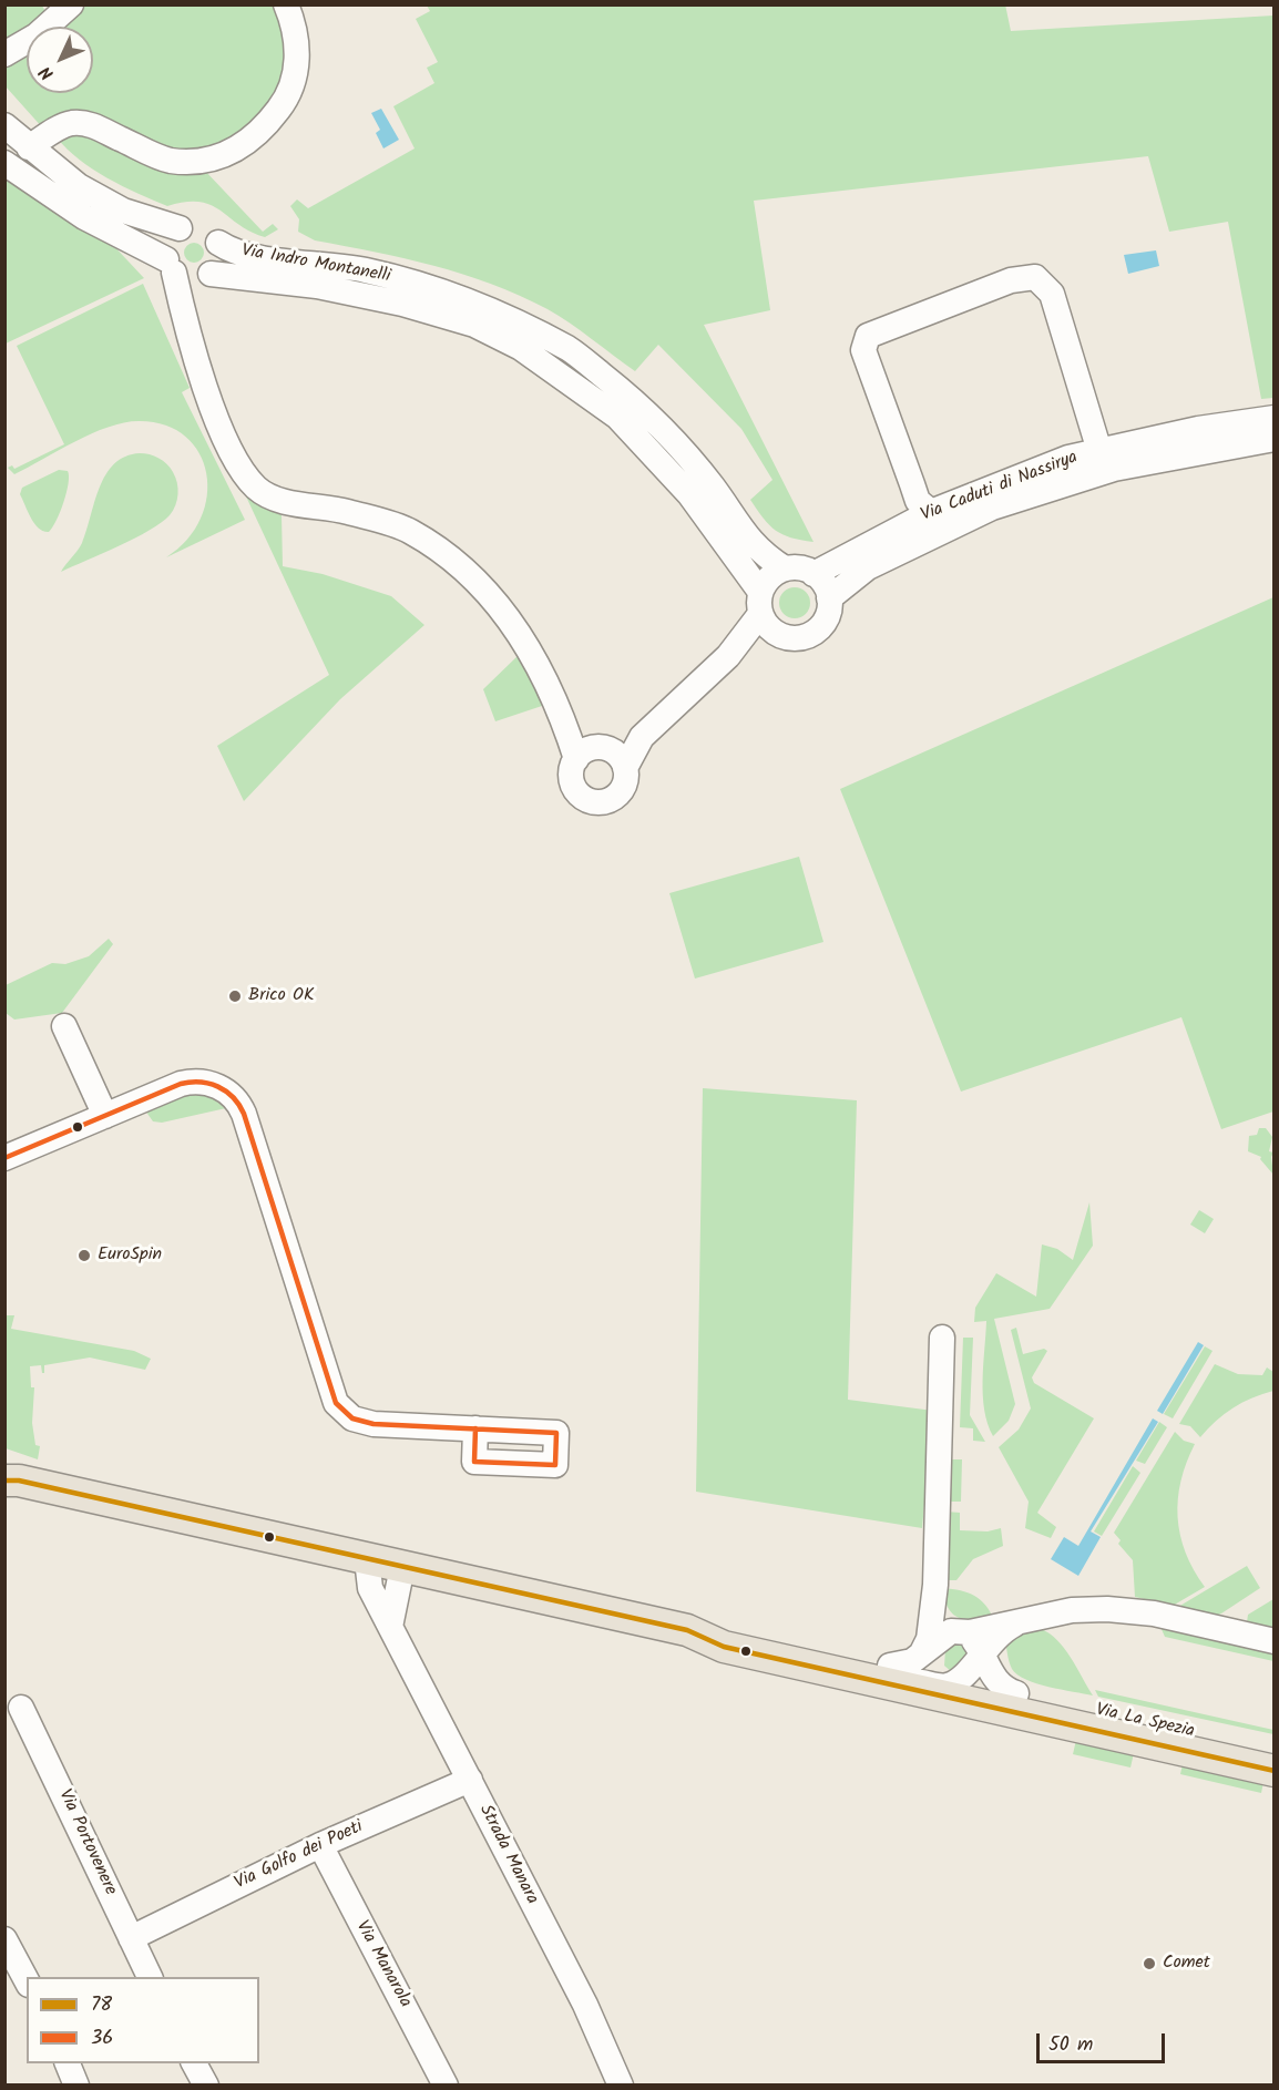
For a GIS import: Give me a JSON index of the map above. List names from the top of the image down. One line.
{"streets":{"main road":["Via La Spezia"],"street":["Via Indro Montanelli","Via Caduti di Nassirya","Via Portovenere","Strada Manara","Via Golfo dei Poeti","Via Manarola"]},"crossings":[["Via Indro Montanelli","Via Caduti di Nassirya"],["Via La Spezia","Strada Manara"],["Via Portovenere","Via Golfo dei Poeti"],["Strada Manara","Via Golfo dei Poeti"],["Via Golfo dei Poeti","Via Manarola"]],"places":["Brico OK","EuroSpin","Comet"],"lines":["transit line 36","transit line 78"],"legend":["78","36"],"scale_bar":"50 m","north":"bottom left"}
